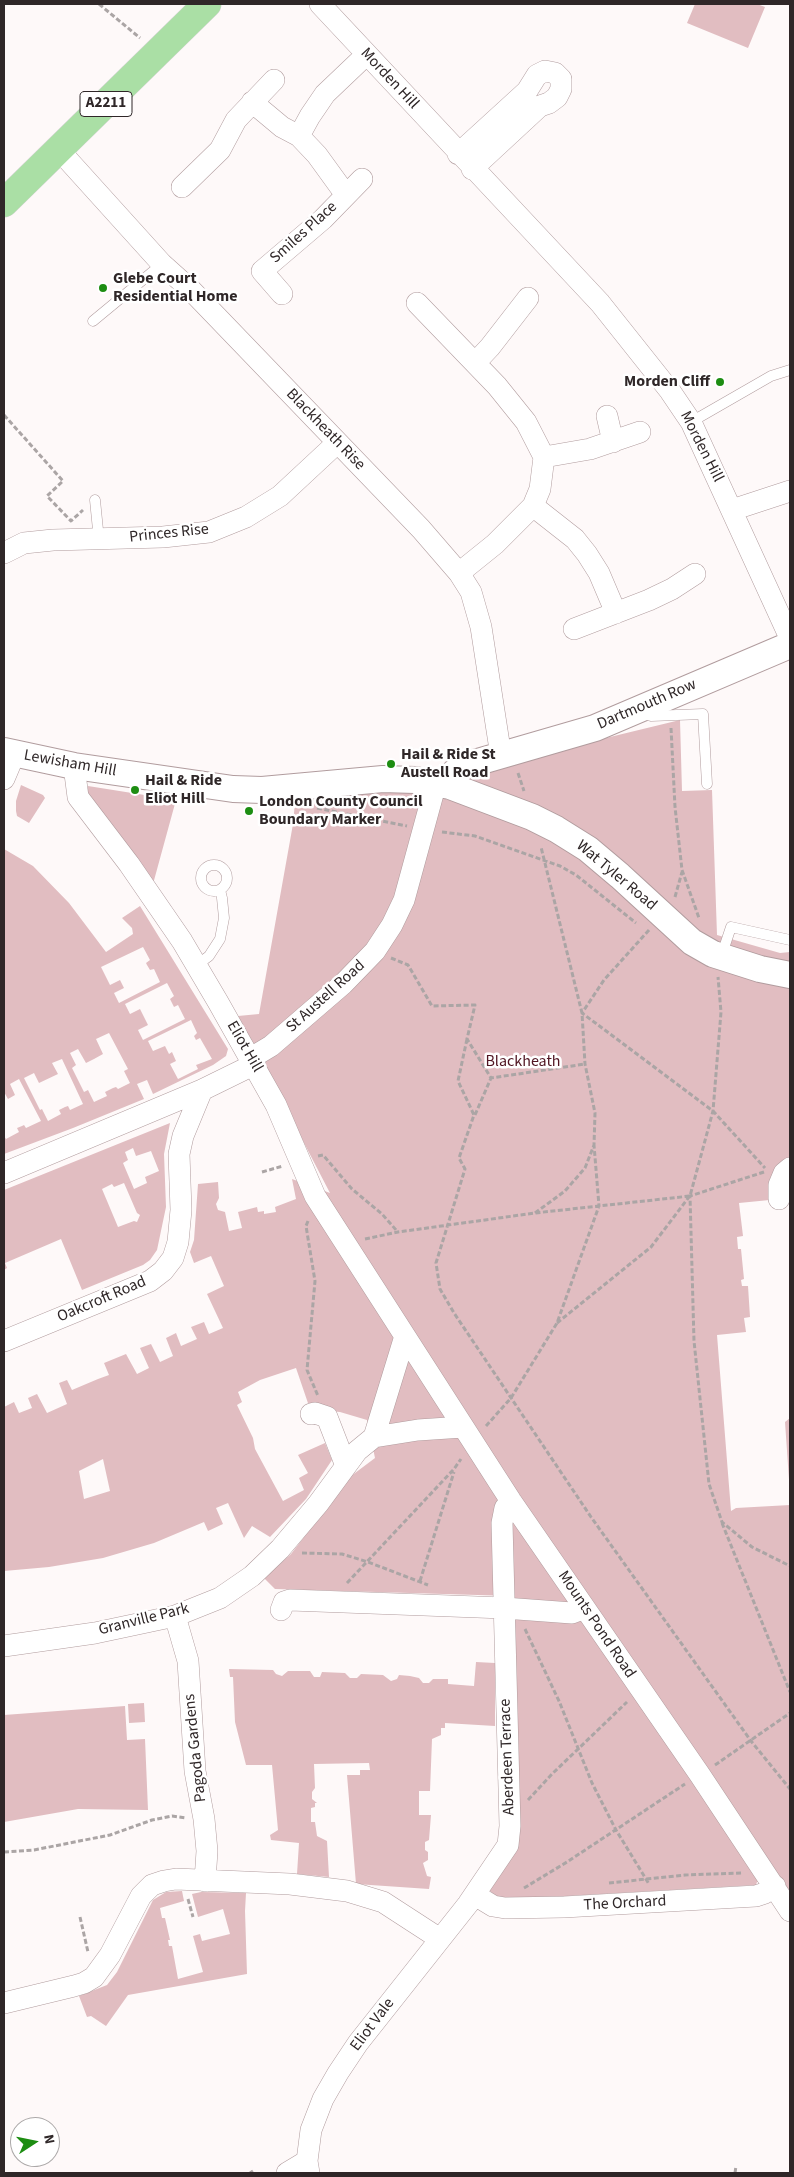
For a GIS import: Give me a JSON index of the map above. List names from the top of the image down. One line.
{"streets":{"main road":["A2211"],"street":["Morden Hill","Smiles Place","Blackheath Rise","Princes Rise","Dartmouth Row","Lewisham Hill","Wat Tyler Road","St Austell Road","Eliot Hill","Oakcroft Road","Granville Park","Mounts Pond Road","Pagoda Gardens","Aberdeen Terrace","The Orchard","Eliot Vale"]},"crossings":[["A2211","Blackheath Rise"],["Blackheath Rise","Princes Rise"],["Blackheath Rise","Dartmouth Row"],["Lewisham Hill","Wat Tyler Road"],["Lewisham Hill","St Austell Road"],["Lewisham Hill","Eliot Hill"],["Wat Tyler Road","St Austell Road"],["St Austell Road","Eliot Hill"],["St Austell Road","Oakcroft Road"],["Eliot Hill","Mounts Pond Road"],["Granville Park","Pagoda Gardens"],["Mounts Pond Road","Aberdeen Terrace"],["Mounts Pond Road","The Orchard"],["Aberdeen Terrace","The Orchard"],["Aberdeen Terrace","Eliot Vale"],["The Orchard","Eliot Vale"]],"parks":["Blackheath"],"places":["Glebe Court Residential Home","Morden Cliff","Hail & Ride St Austell Road","Hail & Ride Eliot Hill","London County Council Boundary Marker"],"north":"right"}
